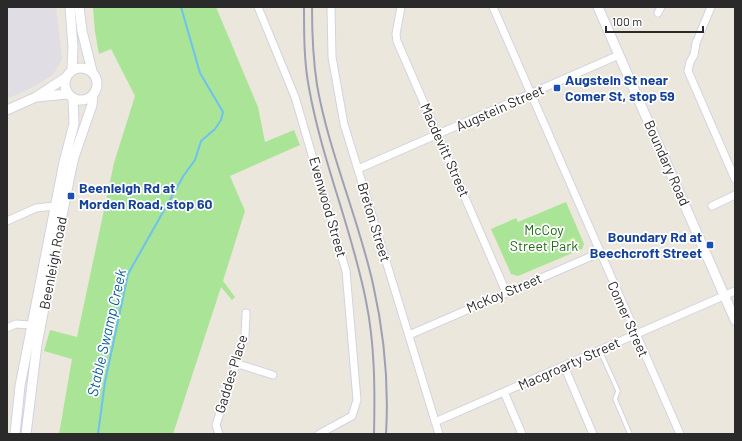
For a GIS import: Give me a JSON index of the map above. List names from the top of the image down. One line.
{"streets":{"main road":["Boundary Road","Beenleigh Road"],"street":["Augstein Street","Macdevitt Street","Evenwood Street","Breton Street","McKoy Street","Comer Street","Macgroarty Street","Gaddes Place"]},"crossings":[["Augstein Street","Macdevitt Street"],["Augstein Street","Boundary Road"],["Augstein Street","Breton Street"],["Augstein Street","Comer Street"],["Macdevitt Street","McKoy Street"],["Boundary Road","Macgroarty Street"],["Breton Street","McKoy Street"],["Breton Street","Macgroarty Street"],["McKoy Street","Comer Street"],["Comer Street","Macgroarty Street"]],"water":["Stable Swamp Creek"],"parks":["McCoy Street Park"],"places":{"transit":["Augstein St near Comer St, stop 59","Beenleigh Rd at Morden Road, stop 60","Boundary Rd at Beechcroft Street"]},"scale_bar":"100 m"}
